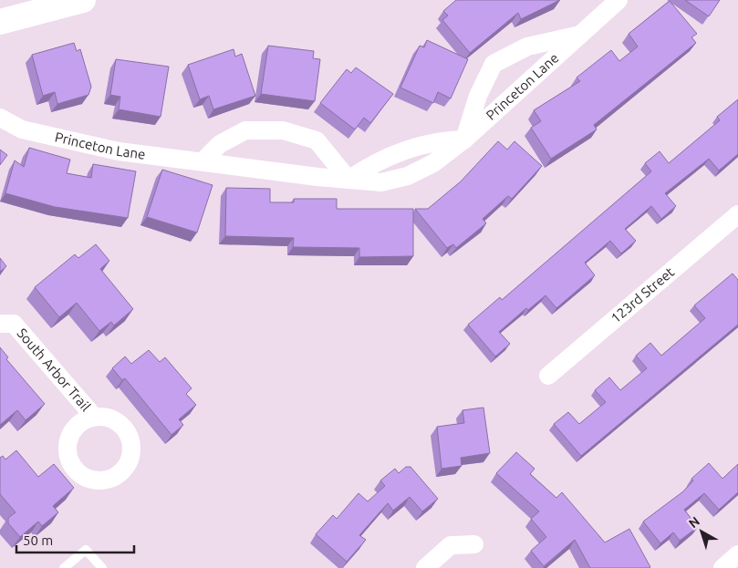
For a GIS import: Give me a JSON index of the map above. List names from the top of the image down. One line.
{"streets":{"street":["Princeton Lane","123rd Street","South Arbor Trail"]},"scale_bar":"50 m","north":"top left"}
